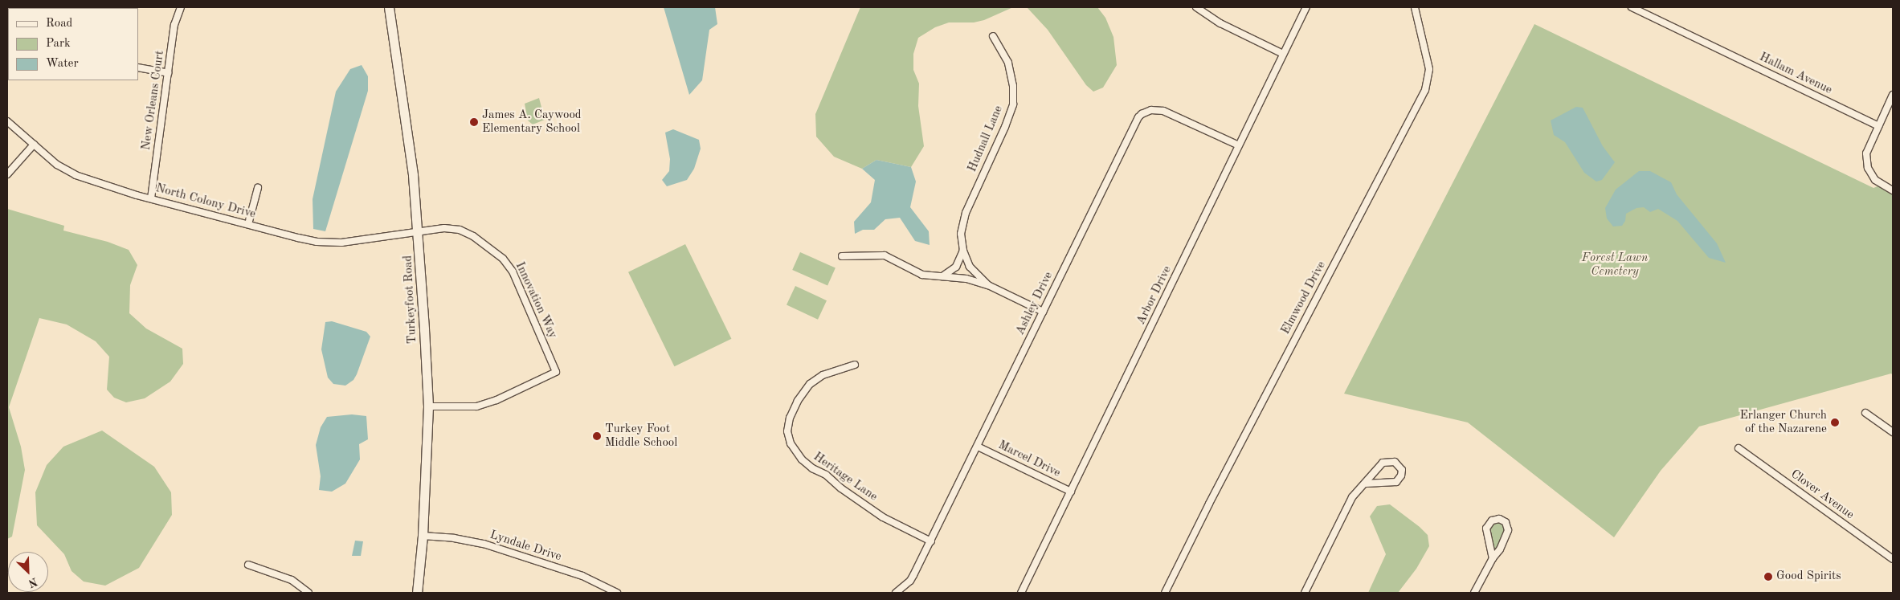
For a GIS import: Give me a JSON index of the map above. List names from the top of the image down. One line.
{"streets":{"main road":["Turkeyfoot Road"],"street":["Hallam Avenue","New Orleans Court","Hudnall Lane","North Colony Drive","Arbor Drive","Elmwood Drive","Innovation Way","Ashley Drive","Marcel Drive","Heritage Lane","Clover Avenue","Lyndale Drive"]},"crossings":[["New Orleans Court","North Colony Drive"],["Hudnall Lane","Ashley Drive"],["North Colony Drive","Turkeyfoot Road"],["North Colony Drive","Innovation Way"],["Arbor Drive","Ashley Drive"],["Arbor Drive","Marcel Drive"],["Turkeyfoot Road","Innovation Way"],["Turkeyfoot Road","Lyndale Drive"],["Ashley Drive","Marcel Drive"],["Ashley Drive","Heritage Lane"]],"parks":["Forest Lawn Cemetery"],"places":["James A. Caywood Elementary School","Erlanger Church of the Nazarene","Turkey Foot Middle School","Good Spirits"],"legend":["Road","Park","Water"],"north":"bottom right"}
